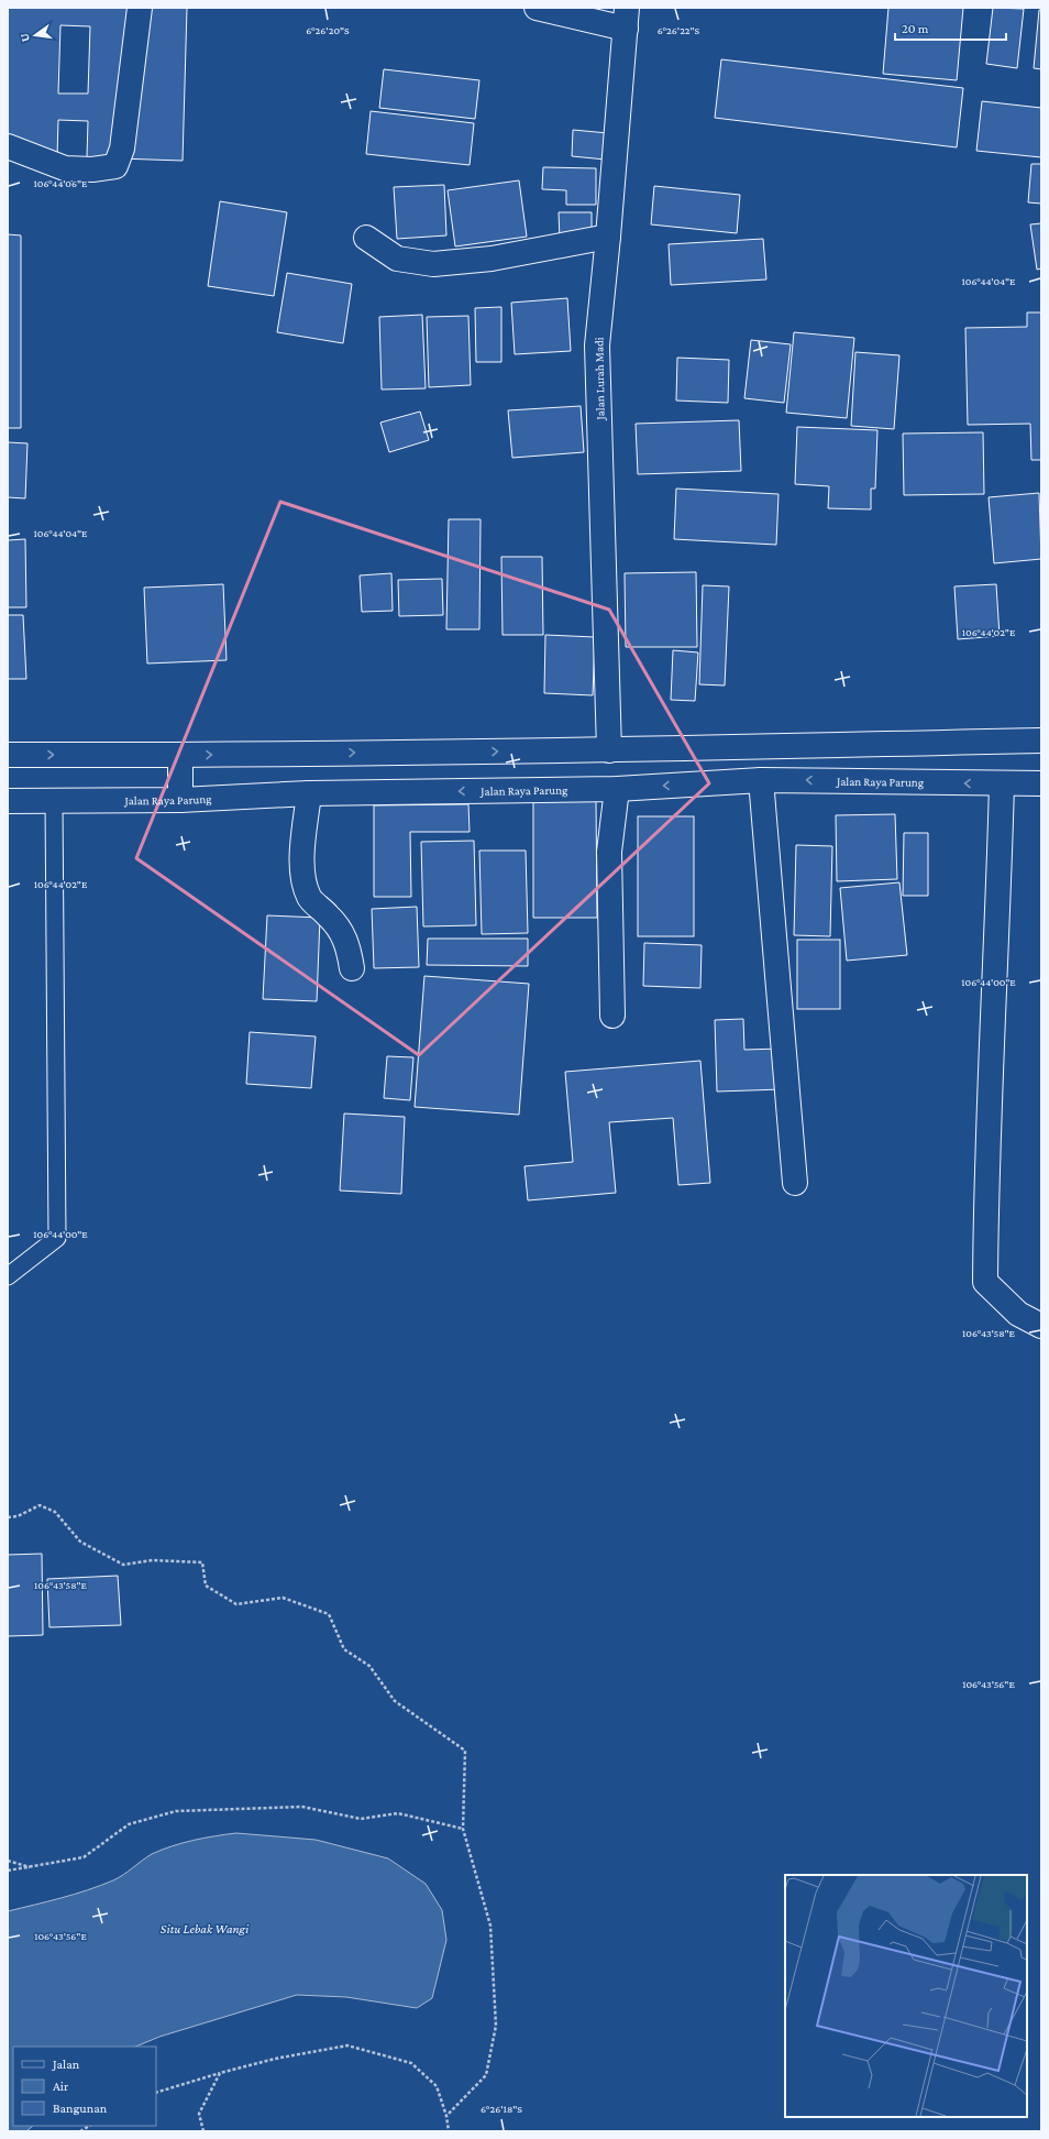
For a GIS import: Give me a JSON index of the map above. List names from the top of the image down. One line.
{"streets":{"main road":["Jalan Lurah Madi","Jalan Raya Parung"]},"water":["Situ Lebak Wangi"],"legend":["Jalan","Air","Bangunan"],"scale_bar":"20 m","north":"left","coordinates":["6°26'22\"S","6°26'20\"S","106°44'06\"E","106°44'04\"E","106°44'02\"E","106°44'00\"E","106°43'58\"E","106°43'56\"E","6°26'18\"S"]}
